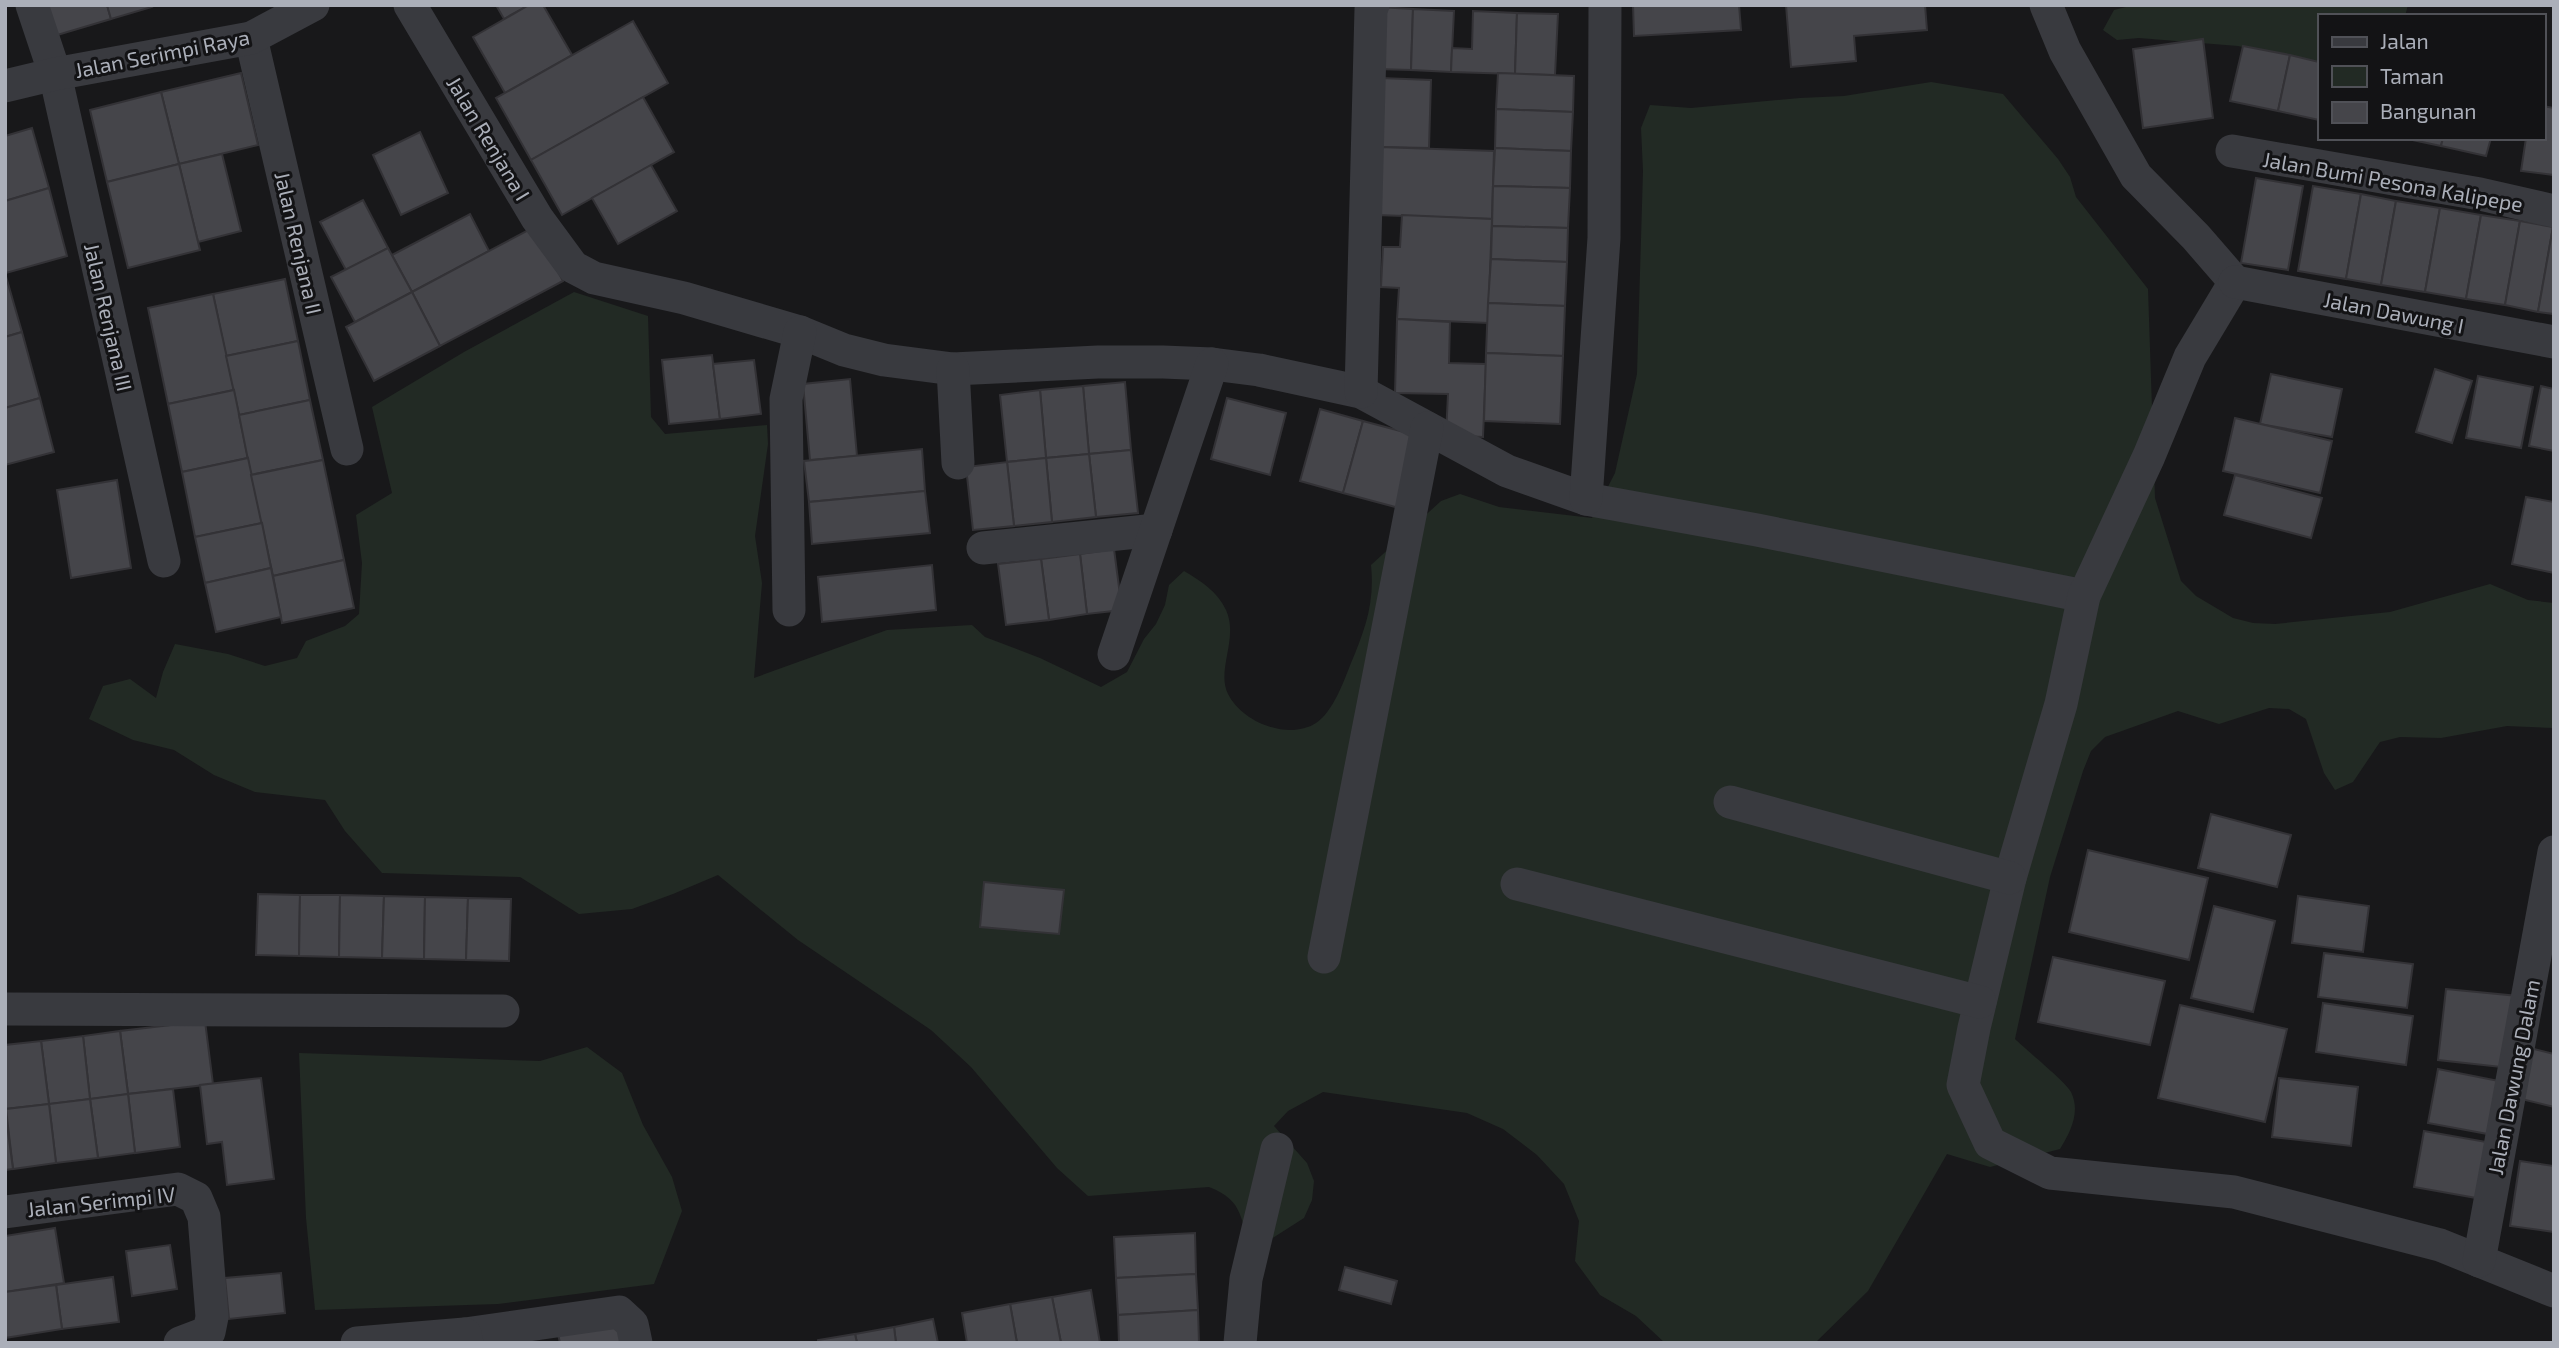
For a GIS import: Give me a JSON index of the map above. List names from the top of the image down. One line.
{"streets":{"street":["Jalan Serimpi Raya","Jalan Renjana I","Jalan Bumi Pesona Kalipepe","Jalan Renjana II","Jalan Dawung I","Jalan Renjana III","Jalan Dawung Dalam","Jalan Serimpi IV"]},"crossings":[["Jalan Serimpi Raya","Jalan Renjana II"],["Jalan Serimpi Raya","Jalan Renjana III"]],"legend":["Jalan","Taman","Bangunan"]}
